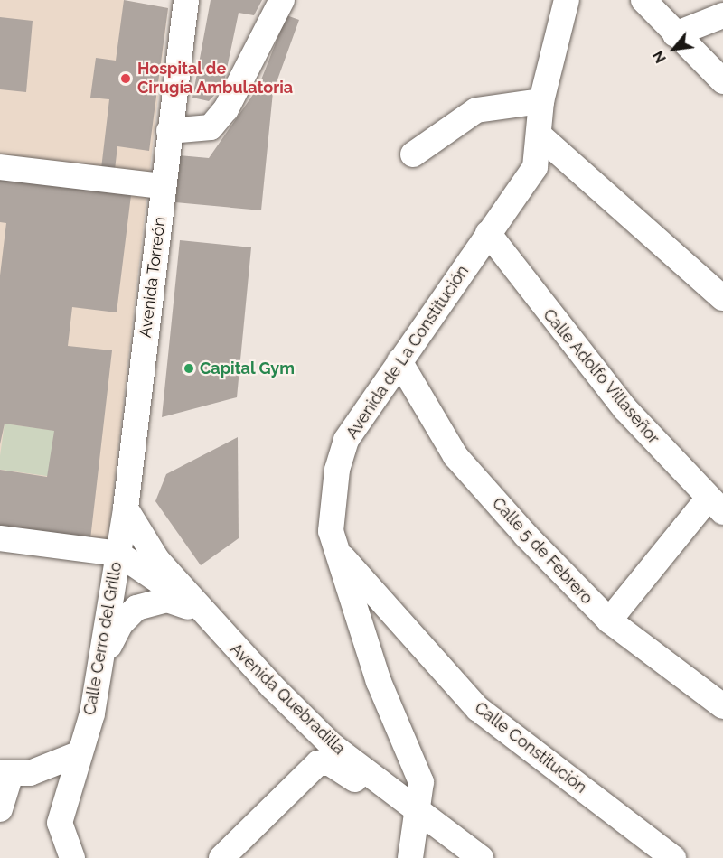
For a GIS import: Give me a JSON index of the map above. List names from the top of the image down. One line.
{"streets":{"street":["Avenida Torreón","Avenida de La Constitución","Calle Adolfo Villaseñor","Calle 5 de Febrero","Calle Cerro del Grillo","Avenida Quebradilla","Calle Constitución"]},"crossings":[["Avenida Torreón","Calle Cerro del Grillo"],["Avenida Torreón","Avenida Quebradilla"],["Avenida de La Constitución","Calle Adolfo Villaseñor"],["Avenida de La Constitución","Calle 5 de Febrero"],["Avenida de La Constitución","Avenida Quebradilla"],["Avenida de La Constitución","Calle Constitución"]],"places":["Hospital de Cirugía Ambulatoria","Capital Gym"],"north":"bottom left"}
